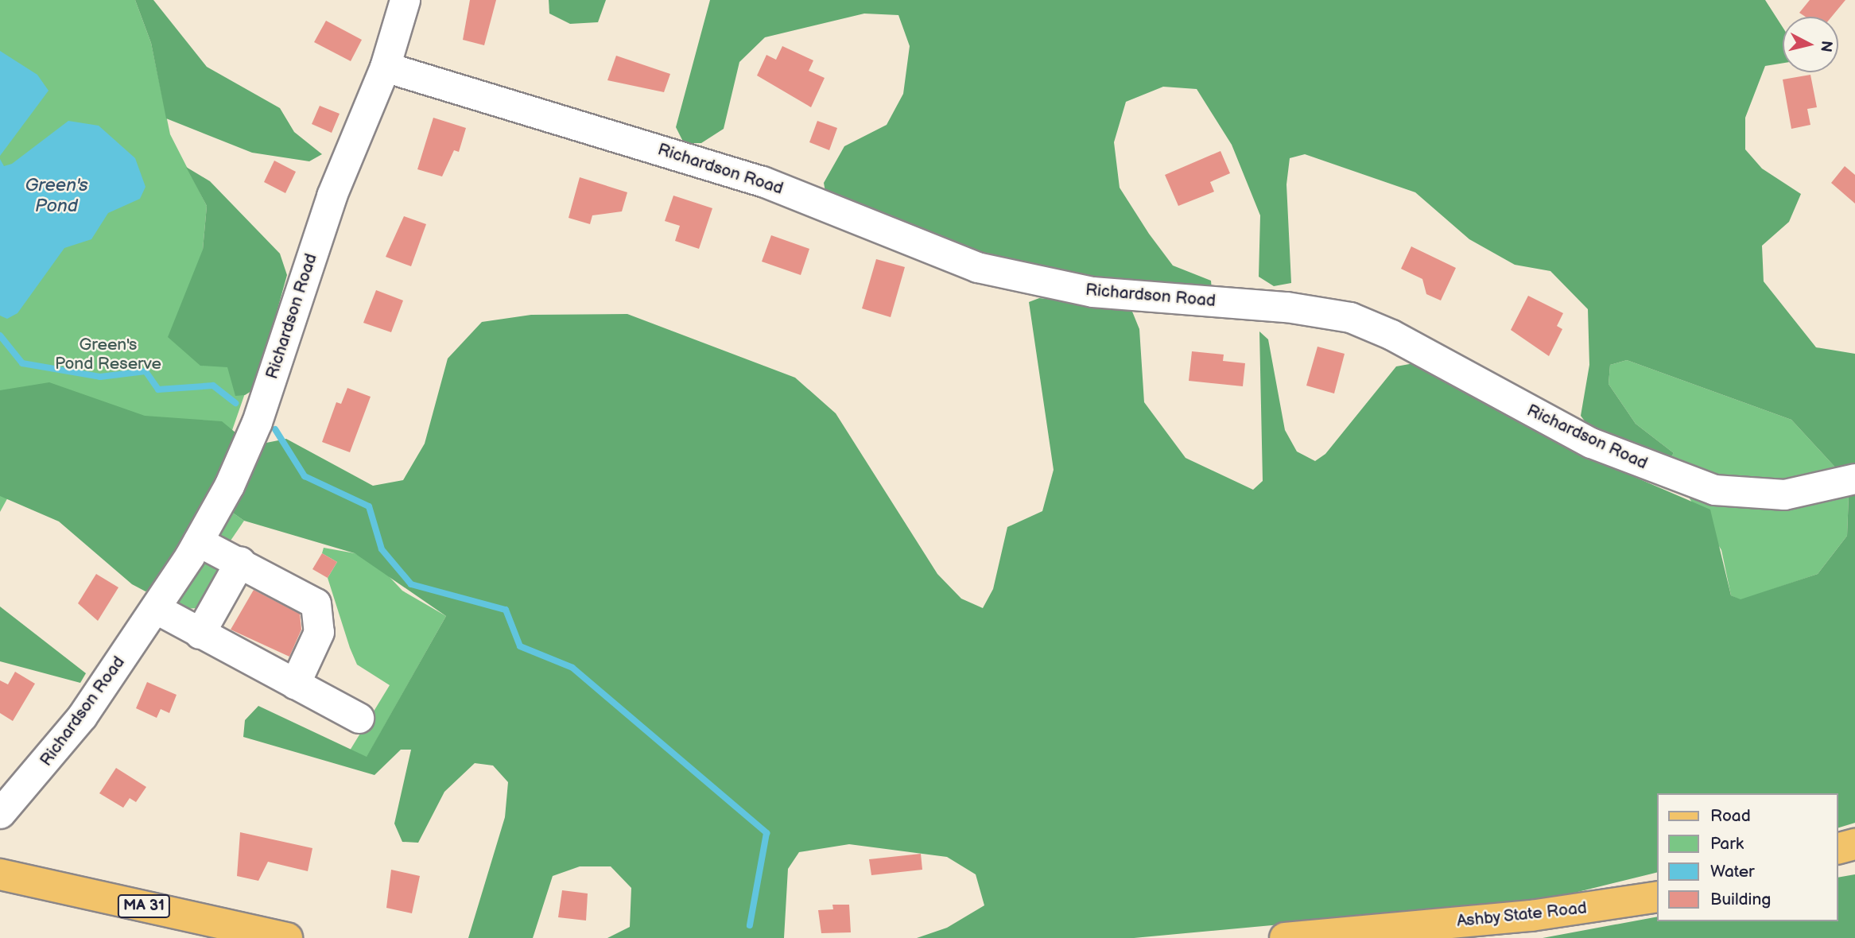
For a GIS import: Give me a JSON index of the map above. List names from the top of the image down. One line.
{"streets":{"main road":["MA 31","Ashby State Road"],"street":["Richardson Road"]},"water":["Green's Pond"],"parks":["Green's Pond Reserve"],"legend":["Road","Park","Water","Building"],"north":"right"}
